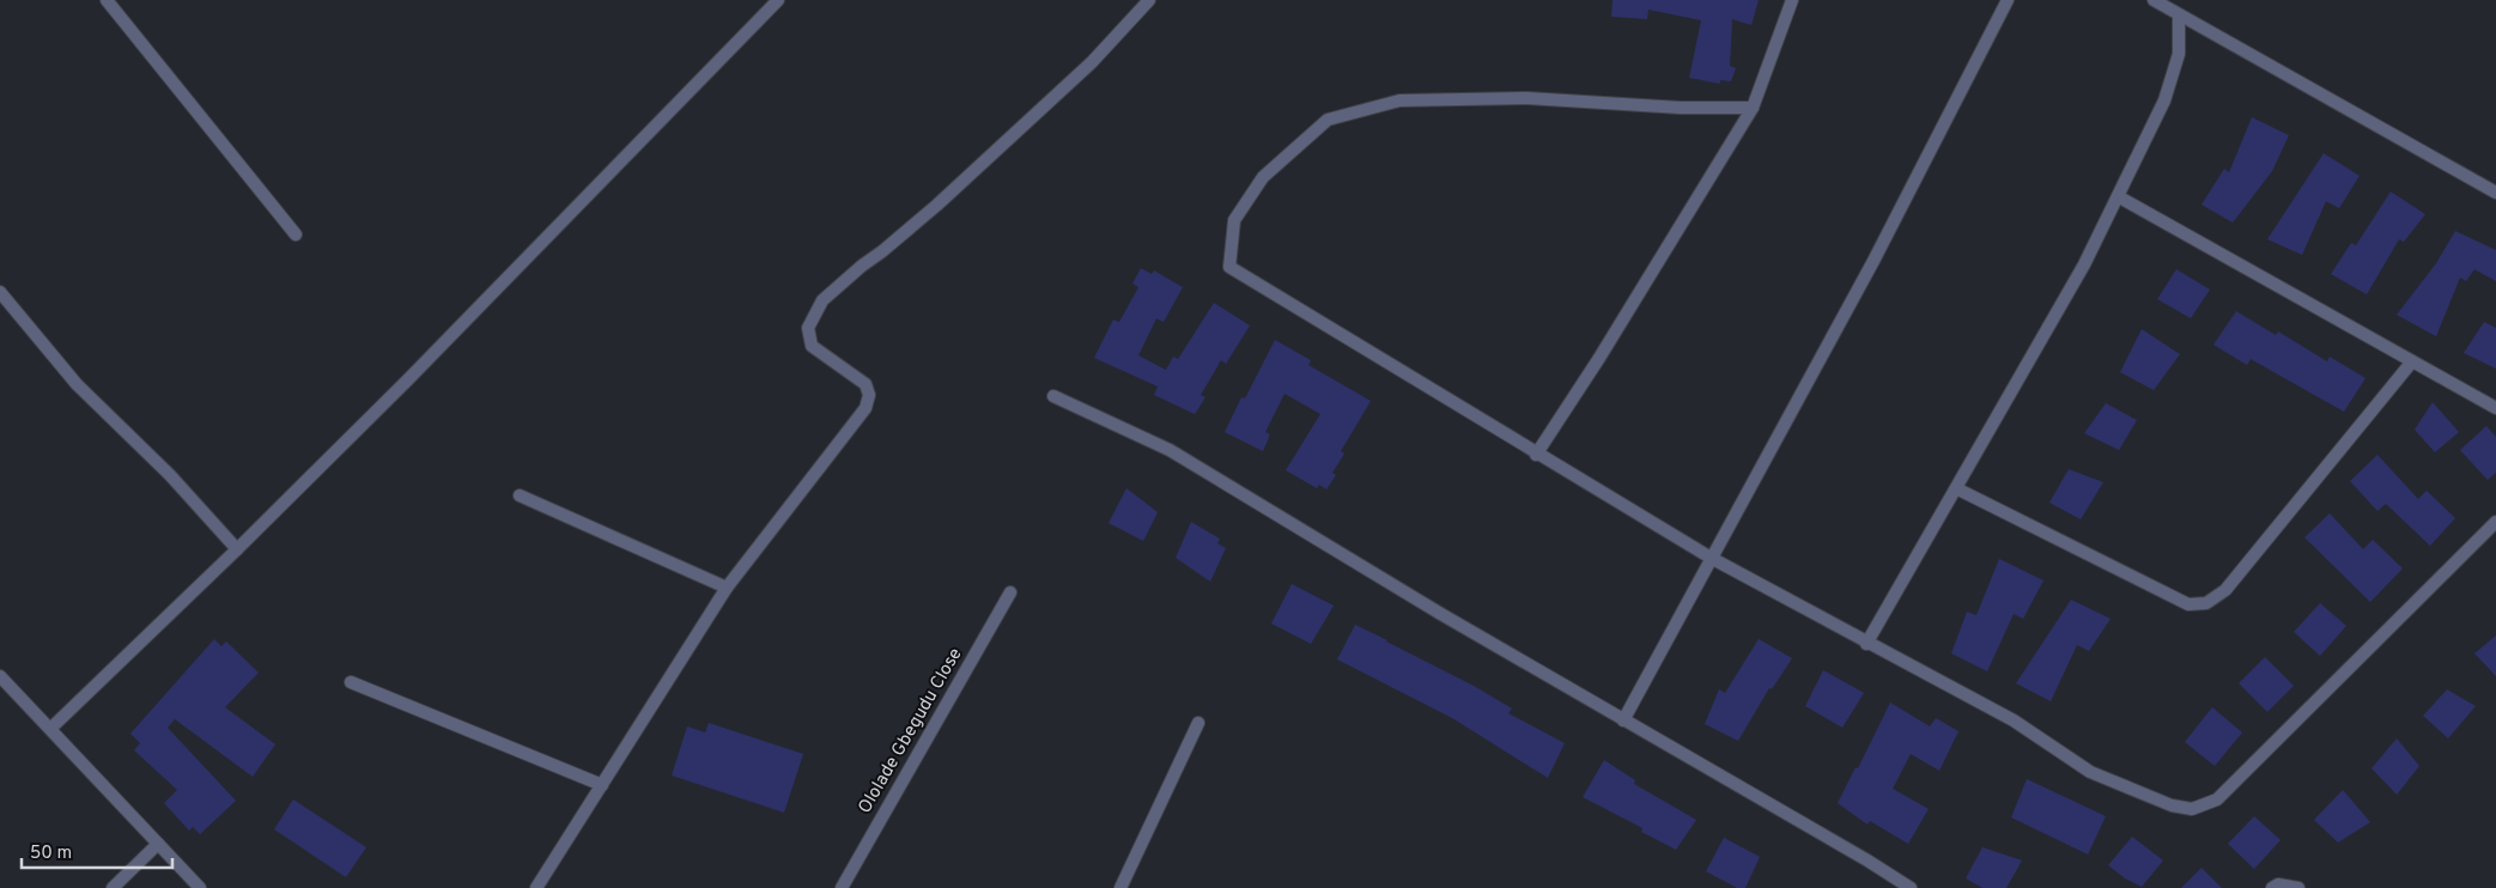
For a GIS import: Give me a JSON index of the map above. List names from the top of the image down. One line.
{"streets":{"street":["Ololade Gbegudu Close"]},"scale_bar":"50 m"}
